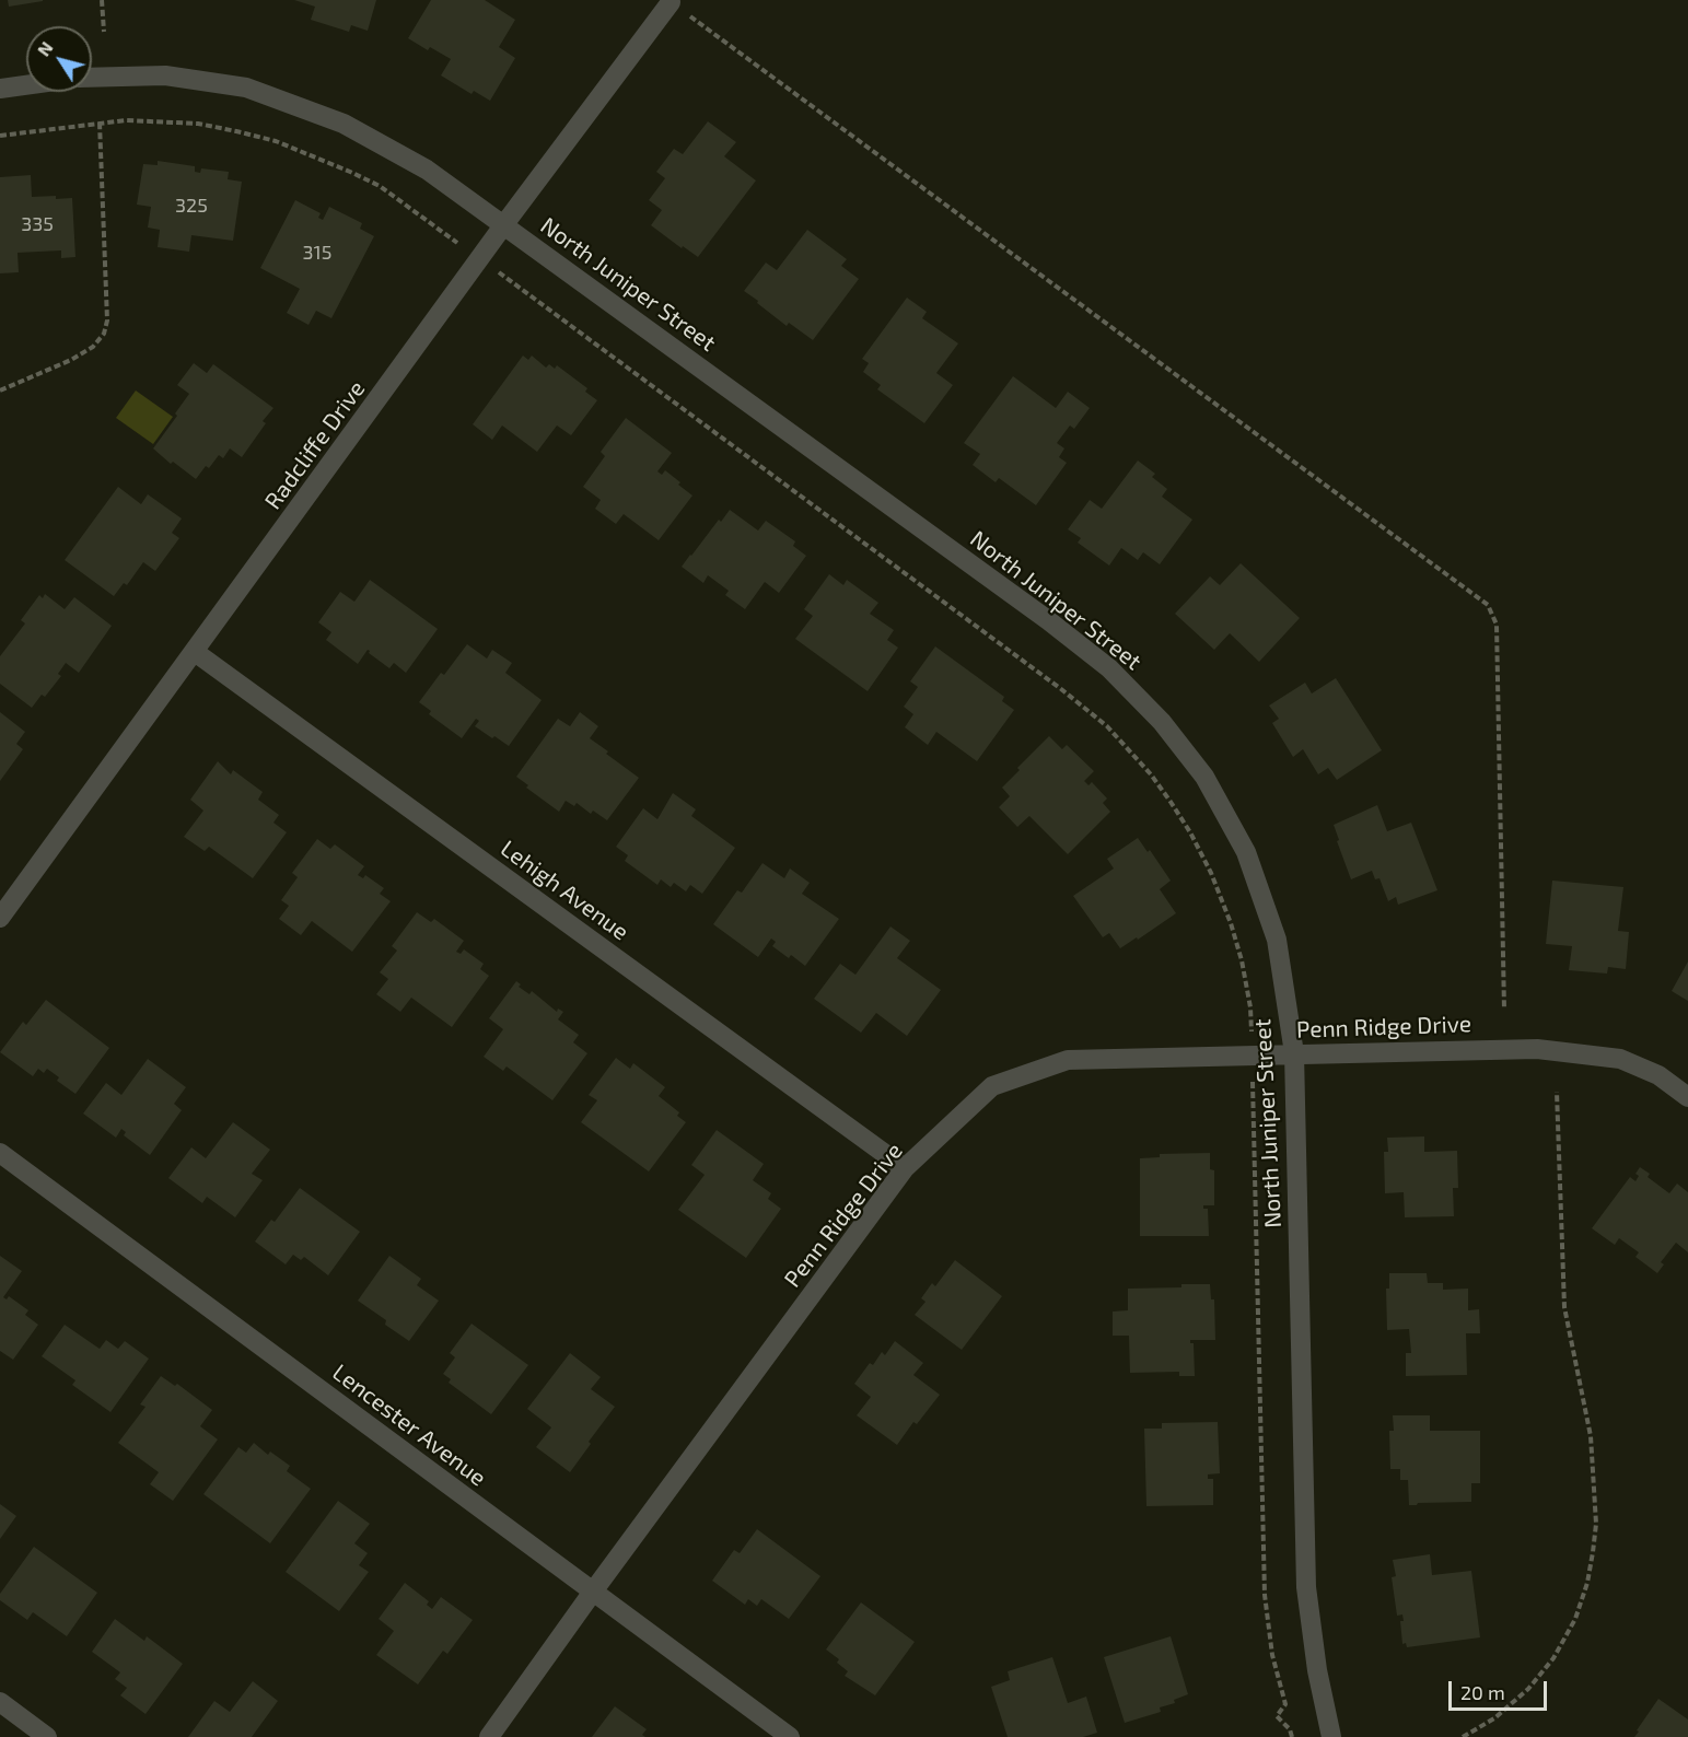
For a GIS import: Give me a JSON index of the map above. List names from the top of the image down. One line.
{"streets":{"street":["North Juniper Street","Radcliffe Drive","Lehigh Avenue","Penn Ridge Drive","Lencester Avenue"]},"crossings":[["North Juniper Street","Radcliffe Drive"],["North Juniper Street","Penn Ridge Drive"],["Radcliffe Drive","Lehigh Avenue"],["Lehigh Avenue","Penn Ridge Drive"],["Penn Ridge Drive","Lencester Avenue"]],"house_numbers":["325","335","315"],"scale_bar":"20 m","north":"top left"}
